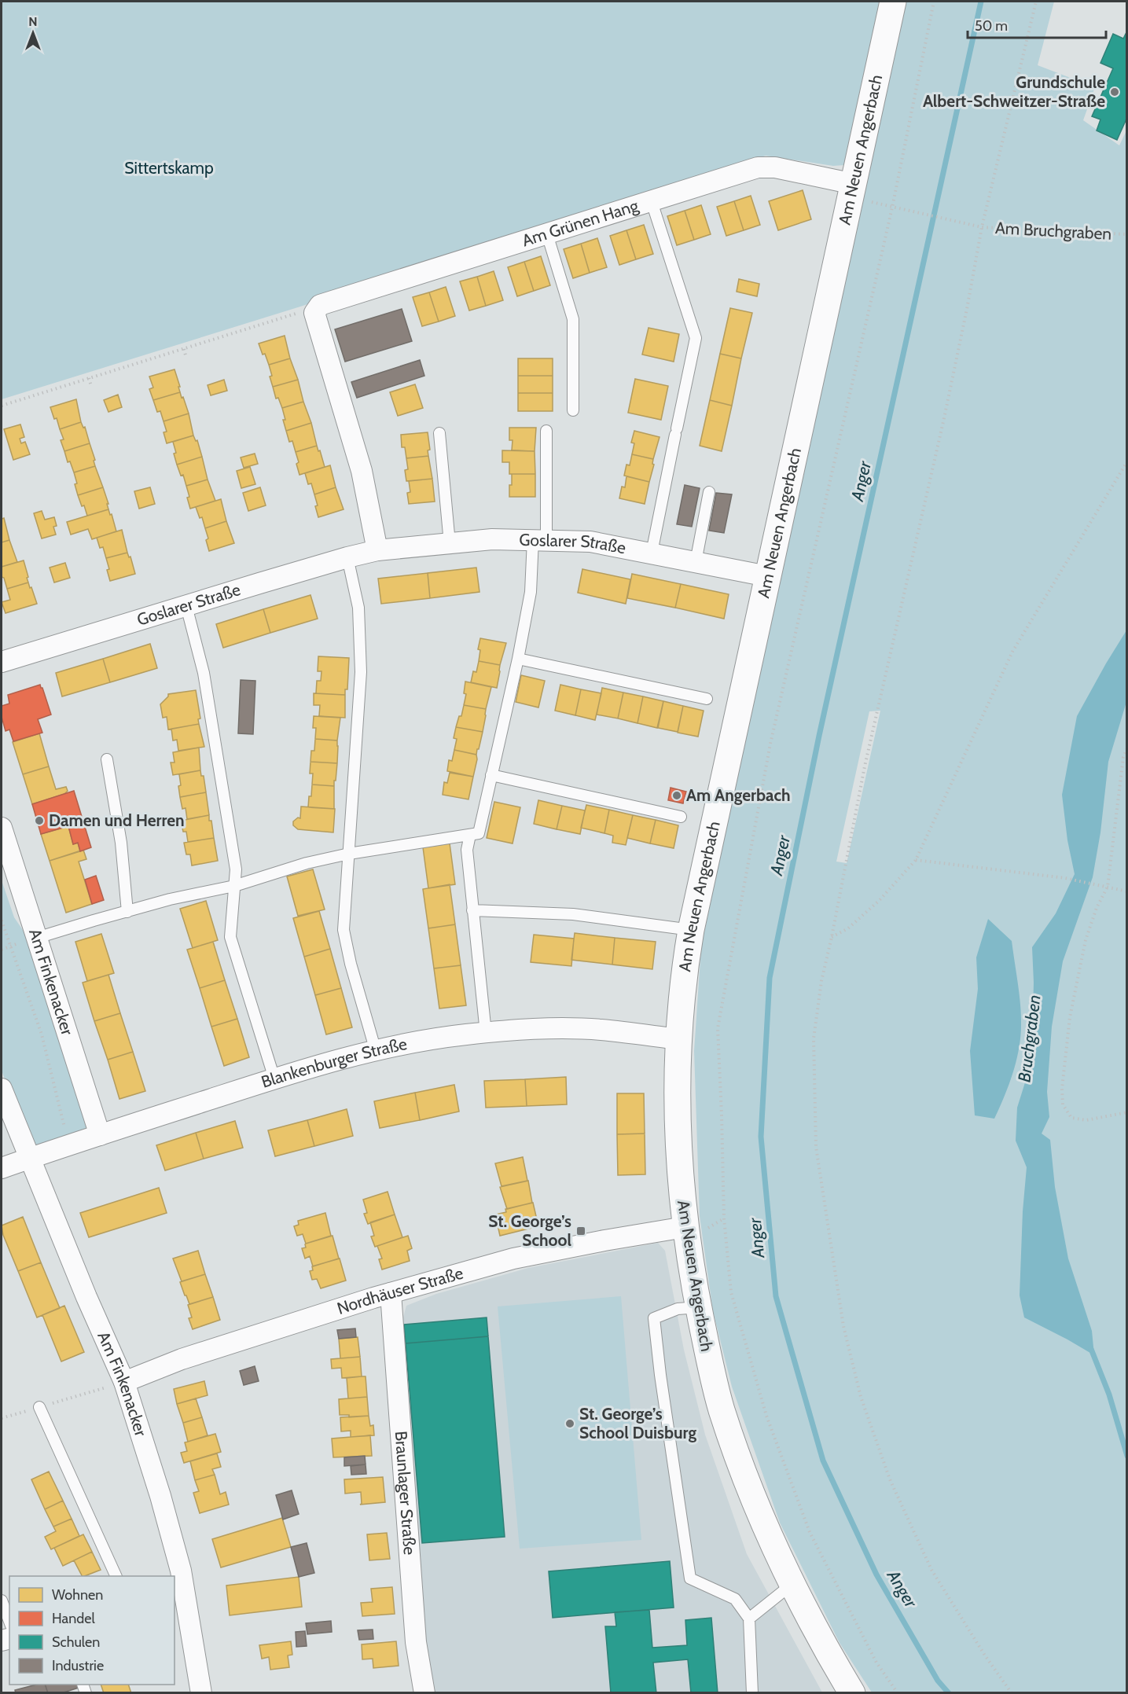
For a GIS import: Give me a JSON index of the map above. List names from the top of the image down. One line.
{"streets":{"street":["Am Neuen Angerbach","Am Grünen Hang","Goslarer Straße","Am Finkenacker","Blankenburger Straße","Nordhäuser Straße","Braunlager Straße"],"path":["Am Bruchgraben"]},"crossings":[["Am Neuen Angerbach","Am Grünen Hang"],["Am Neuen Angerbach","Goslarer Straße"],["Am Neuen Angerbach","Blankenburger Straße"],["Am Neuen Angerbach","Nordhäuser Straße"],["Am Finkenacker","Blankenburger Straße"],["Am Finkenacker","Nordhäuser Straße"],["Nordhäuser Straße","Braunlager Straße"]],"water":["Anger","Bruchgraben"],"parks":["Sittertskamp"],"places":{"other":["Grundschule Albert-Schweitzer-Straße","Am Angerbach","Damen und Herren","St. George’s School Duisburg"],"transit":["St. George’s School"]},"legend":["Wohnen","Handel","Schulen","Industrie"],"scale_bar":"50 m","north":"top"}
